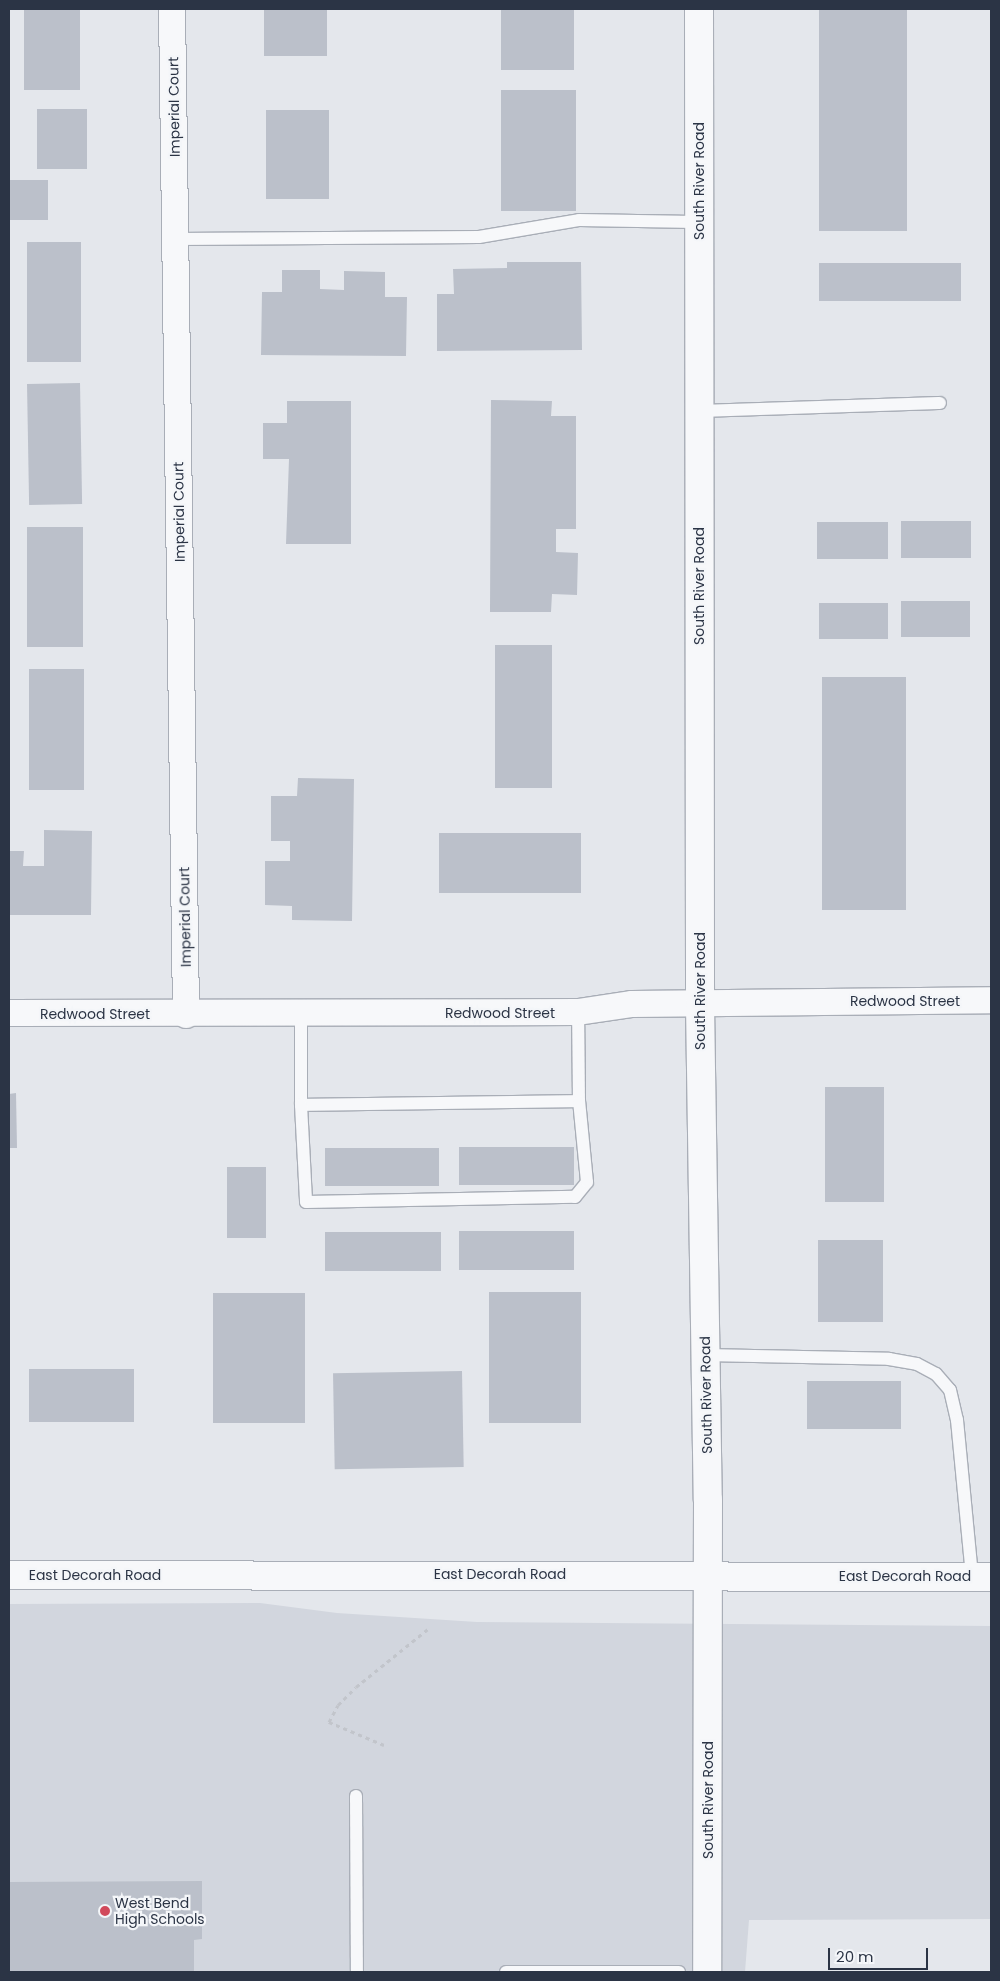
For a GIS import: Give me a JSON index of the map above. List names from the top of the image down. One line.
{"streets":{"street":["Imperial Court","South River Road","Redwood Street","East Decorah Road"]},"crossings":[["Imperial Court","Redwood Street"],["South River Road","Redwood Street"],["South River Road","East Decorah Road"]],"places":["West Bend High Schools"],"scale_bar":"20 m"}
